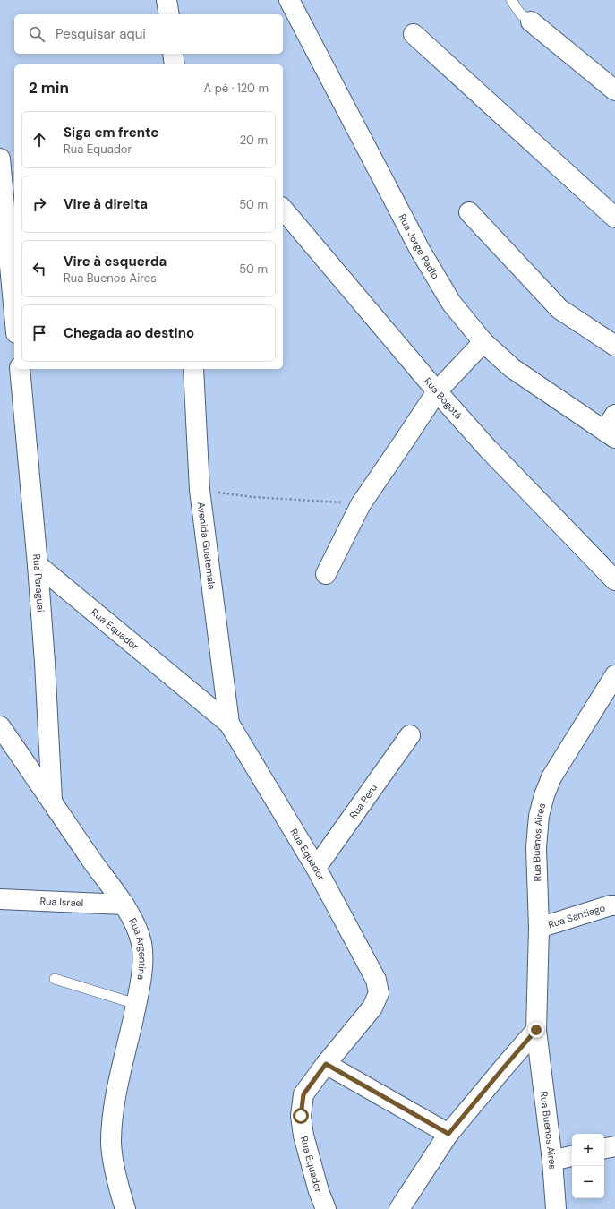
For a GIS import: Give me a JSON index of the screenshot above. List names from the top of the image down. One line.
{"streets":{"street":["Rua Jorge Padlo","Rua Bogotá","Avenida Guatemala","Rua Paraguai","Rua Equador","Rua Peru","Rua Buenos Aires","Rua Israel","Rua Santiago","Rua Argentina"]},"crossings":[["Avenida Guatemala","Rua Equador"],["Rua Paraguai","Rua Equador"],["Rua Paraguai","Rua Argentina"],["Rua Equador","Rua Peru"],["Rua Buenos Aires","Rua Santiago"],["Rua Israel","Rua Argentina"]],"page":{"search":"Pesquisar aqui","heading":["2 min","A pé · 120 m"],"list":[["Siga em frente","Rua Equador","20 m"],["Vire à direita","50 m"],["Vire à esquerda","Rua Buenos Aires","50 m"],"Chegada ao destino"],"map_buttons":["+","−"]}}
